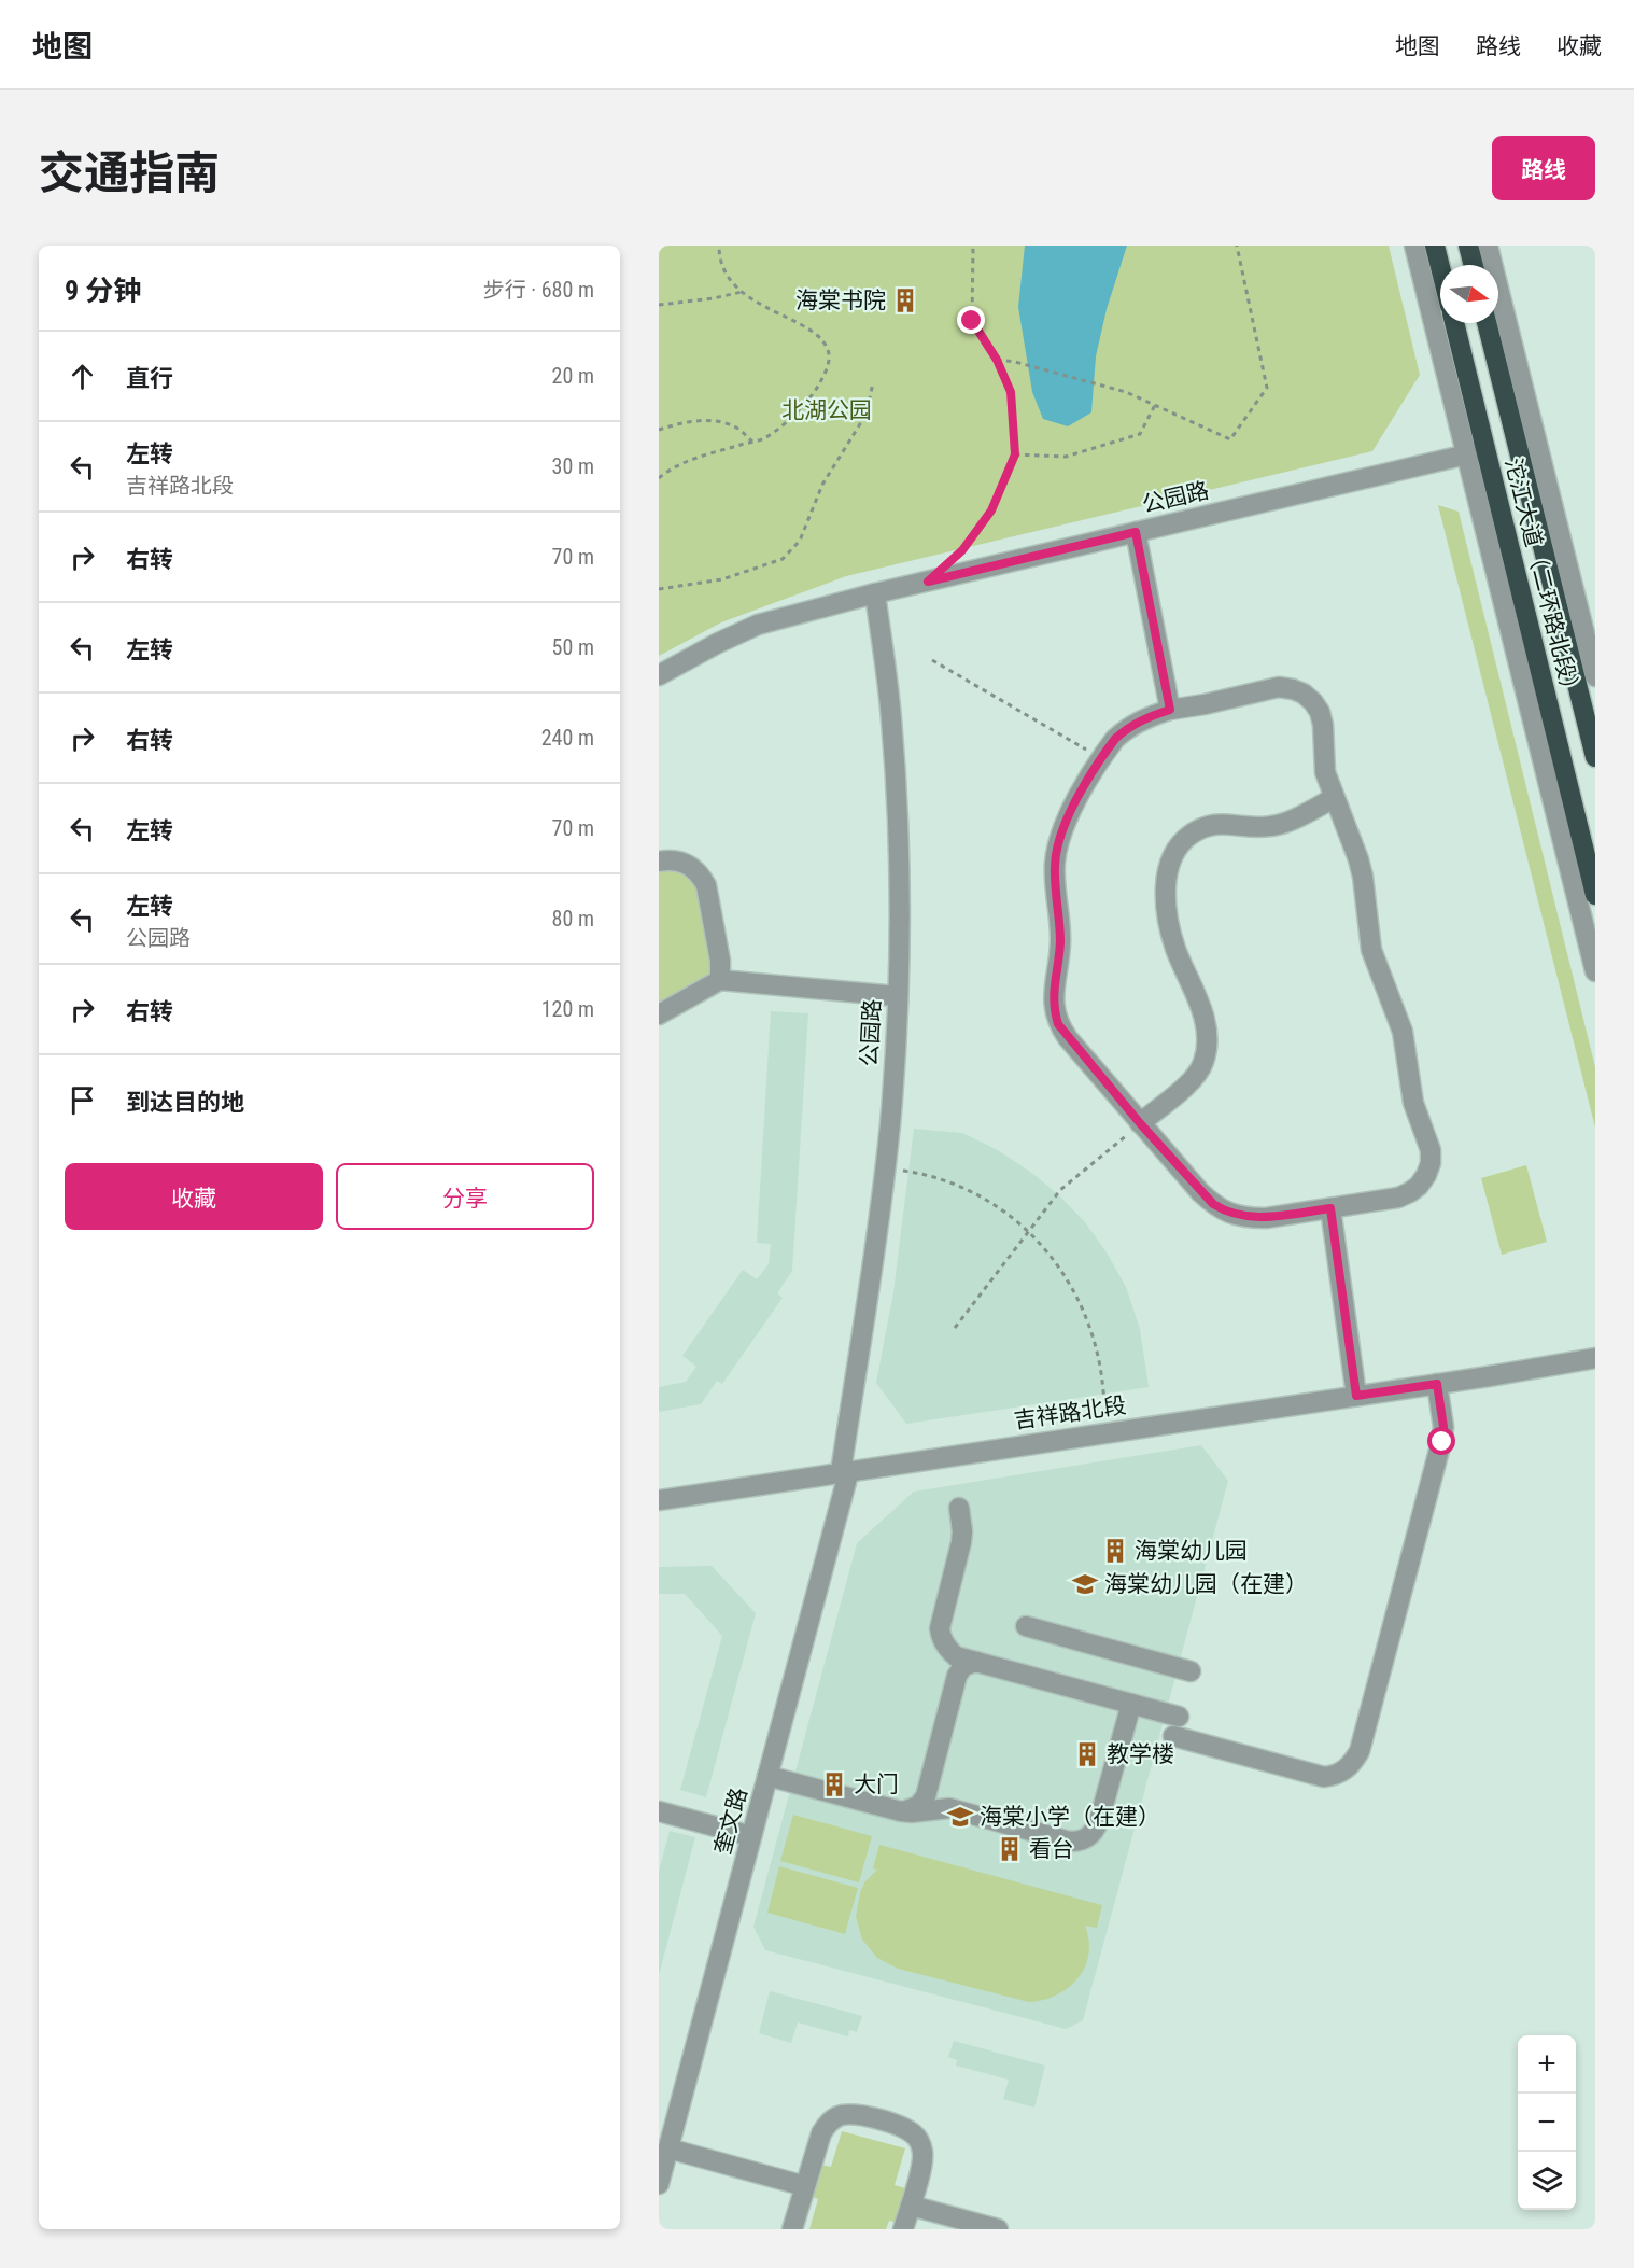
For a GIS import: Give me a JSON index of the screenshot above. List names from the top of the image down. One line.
{"streets":{"highway":["沱江大道（二环路北段）"],"street":["公园路","吉祥路北段","奎文路"]},"crossings":[["公园路","沱江大道（二环路北段）"],["公园路","吉祥路北段"],["公园路","奎文路"],["吉祥路北段","奎文路"]],"parks":["北湖公园"],"places":{"building":["海棠书院","海棠幼儿园","教学楼","大门","看台"],"school or university":["海棠幼儿园（在建）","海棠小学（在建）"]},"north":"right","page":{"header":"地图","nav":["地图","路线","收藏"],"title":"交通指南","buttons":["路线",["收藏","分享"]],"heading":["9 分钟","步行 · 680 m"],"list":[["直行","20 m"],["左转","吉祥路北段","30 m"],["右转","70 m"],["左转","50 m"],["右转","240 m"],["左转","70 m"],["左转","公园路","80 m"],["右转","120 m"],"到达目的地"],"map_buttons":["+","−"]}}
